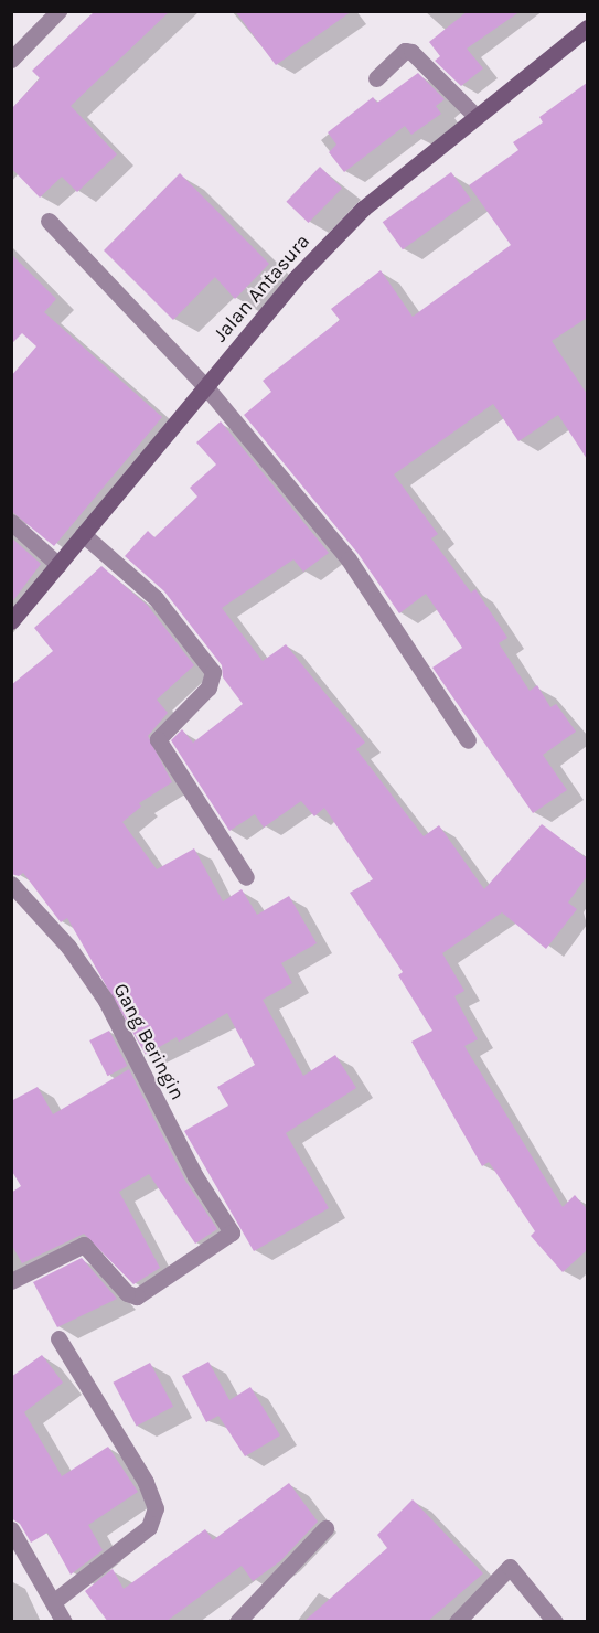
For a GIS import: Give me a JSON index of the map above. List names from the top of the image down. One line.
{"streets":{"main road":["Jalan Antasura"],"street":["Gang Beringin"]}}
